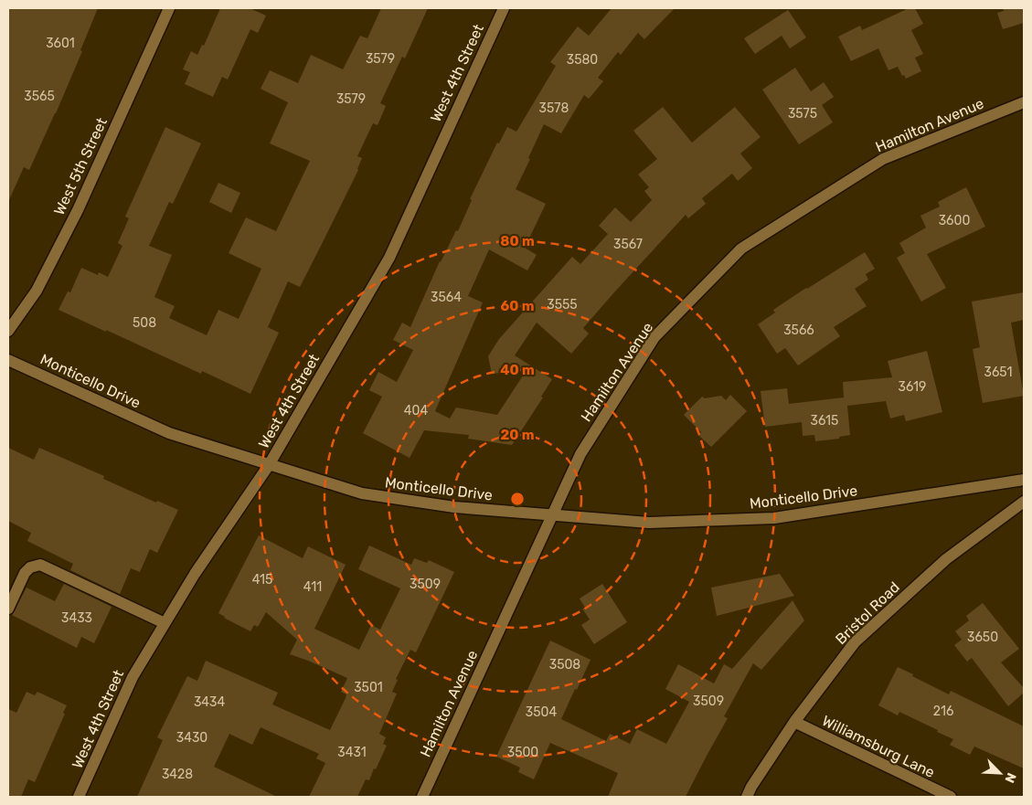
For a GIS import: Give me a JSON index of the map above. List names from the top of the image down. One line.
{"streets":{"street":["West 4th Street","Hamilton Avenue","West 5th Street","Monticello Drive","Bristol Road","Williamsburg Lane"]},"crossings":[["West 4th Street","Monticello Drive"],["Hamilton Avenue","Monticello Drive"],["Bristol Road","Williamsburg Lane"]],"house_numbers":["3601","3579","3580","3565","3579","3578","3575","3600","3567","3564","3555","508","3566","3651","3619","404","3615","415","3509","411","3433","3650","3508","3501","3509","3434","216","3504","3430","3431","3500","3428"],"north":"bottom right","rings":["80 m","60 m","40 m","20 m"]}
